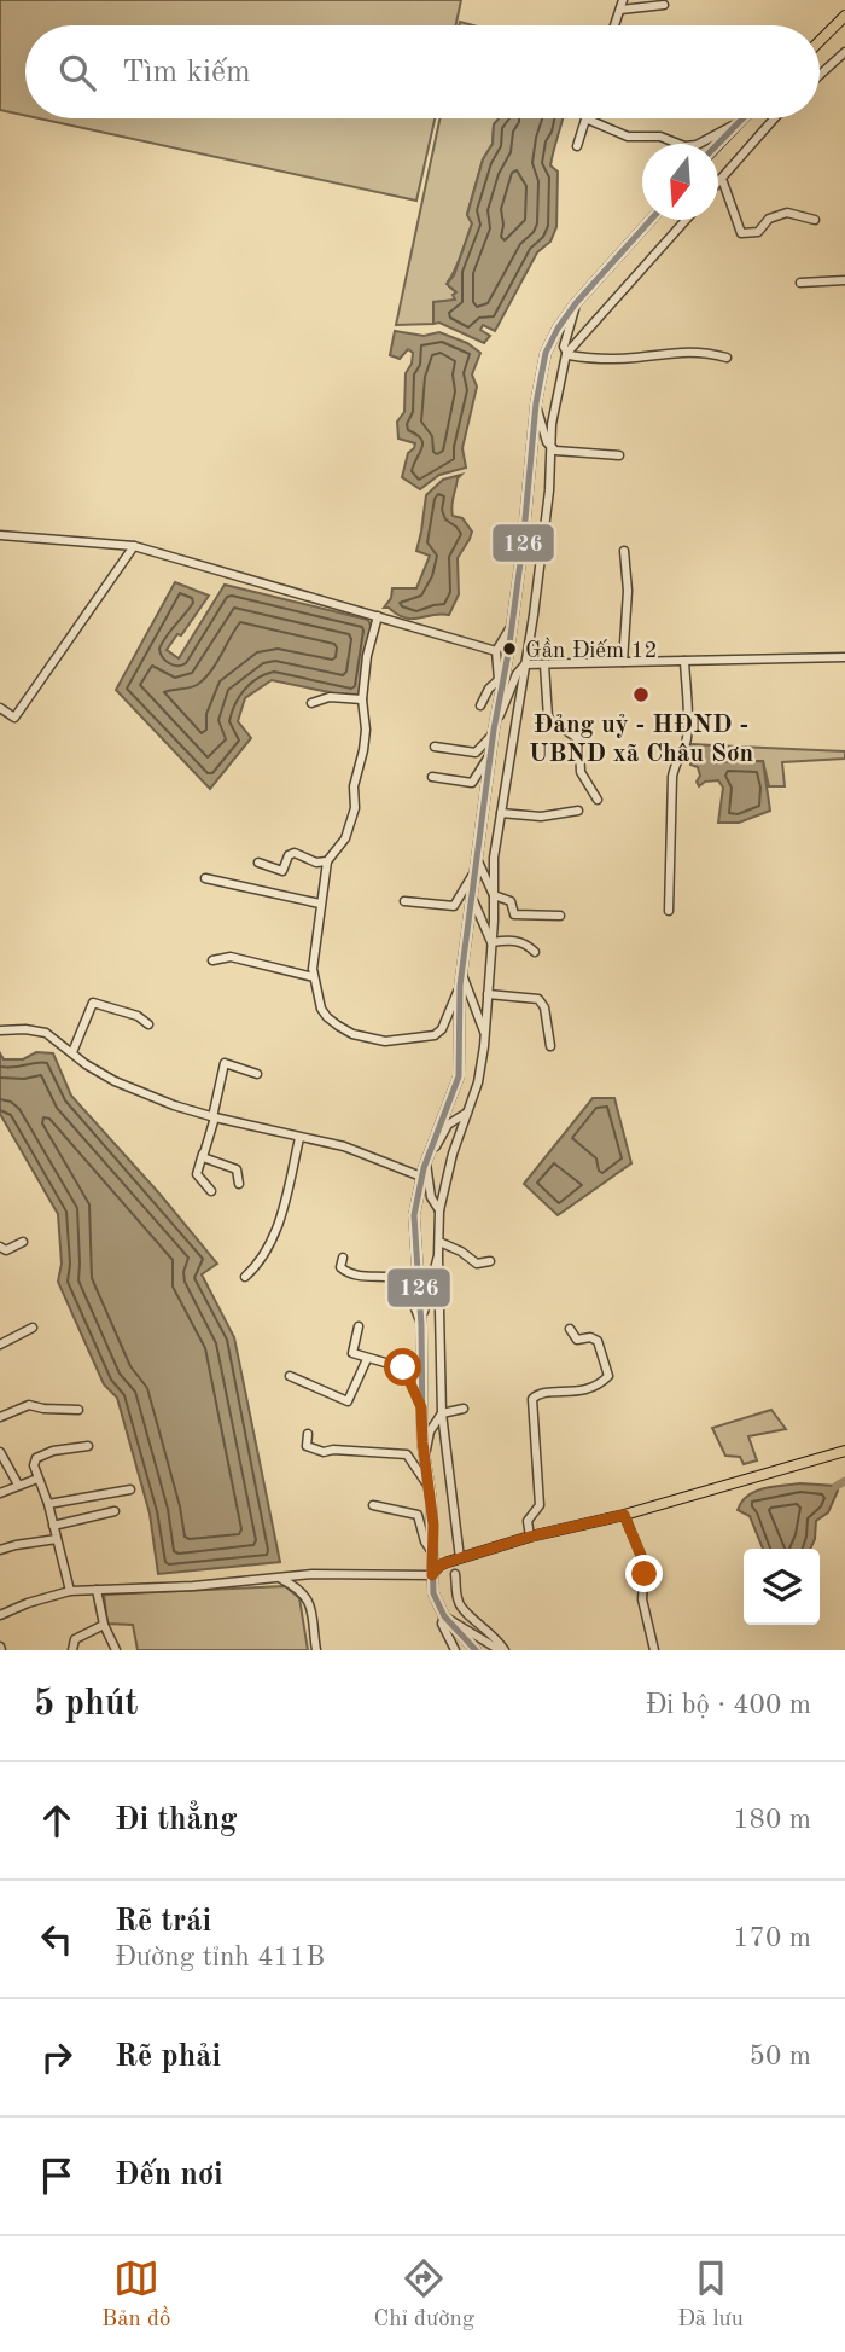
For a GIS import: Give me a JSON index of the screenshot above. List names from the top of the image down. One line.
{"places":["Gần Điếm 12","Đảng uỷ - HĐND - UBND xã Châu Sơn"],"lines":["transit line 126"],"north":"bottom","page":{"search":"Tìm kiếm","heading":["5 phút","Đi bộ · 400 m"],"list":[["Đi thẳng","180 m"],["Rẽ trái","Đường tỉnh 411B","170 m"],["Rẽ phải","50 m"],"Đến nơi"],"nav":["Bản đồ","Chỉ đường","Đã lưu"]}}
